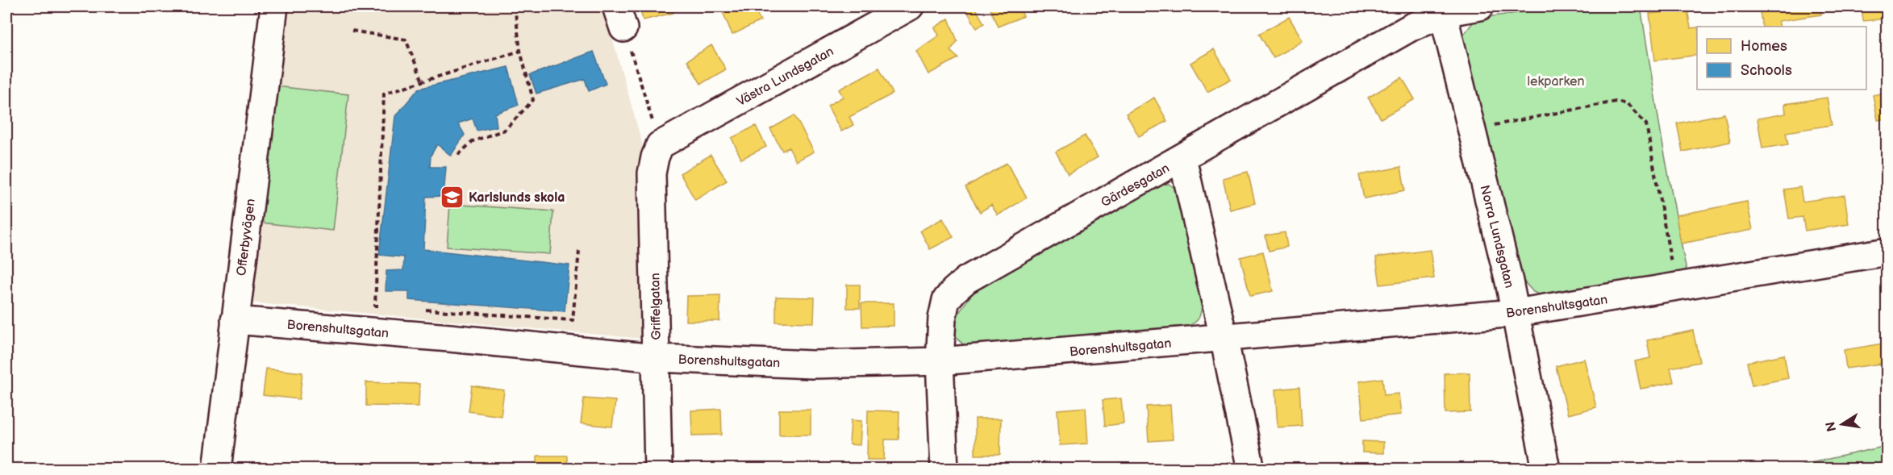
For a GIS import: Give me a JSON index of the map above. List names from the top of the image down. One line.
{"streets":{"street":["Västra Lundsgatan","Gärdesgatan","Norra Lundsgatan","Offerbyvägen","Borenshultsgatan","Griffelgatan"]},"crossings":[["Västra Lundsgatan","Griffelgatan"],["Gärdesgatan","Norra Lundsgatan"],["Gärdesgatan","Borenshultsgatan"],["Norra Lundsgatan","Borenshultsgatan"],["Offerbyvägen","Borenshultsgatan"],["Borenshultsgatan","Griffelgatan"]],"parks":["lekparken"],"places":{"school or university":["Karlslunds skola"]},"legend":["Homes","Schools"],"north":"left"}
